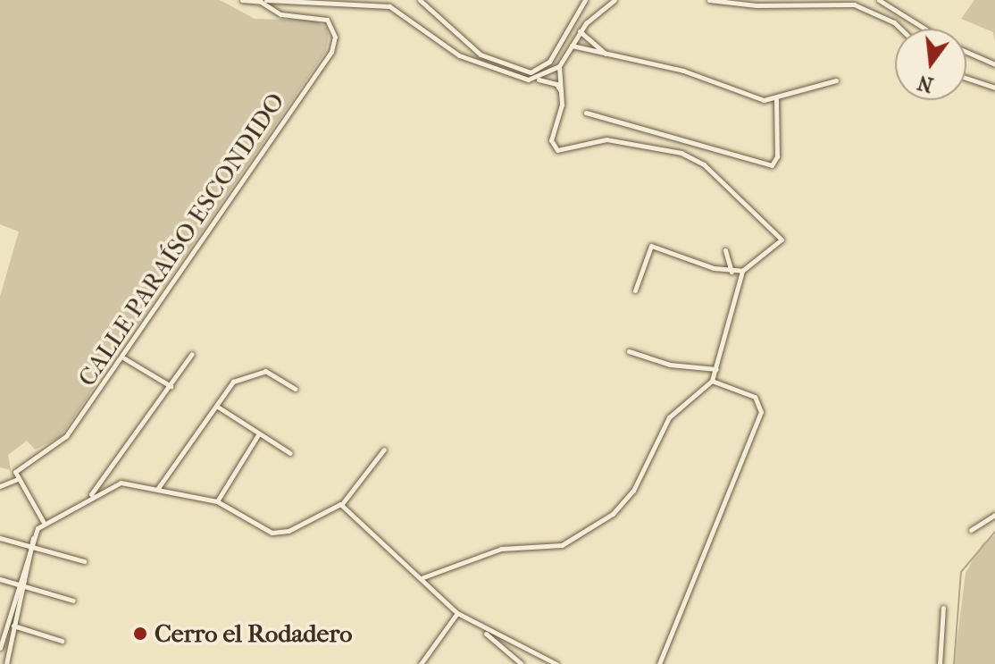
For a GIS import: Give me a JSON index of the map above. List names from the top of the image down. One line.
{"streets":{"street":["CALLE PARAÍSO ESCONDIDO"]},"places":["Cerro el Rodadero"],"north":"bottom"}
